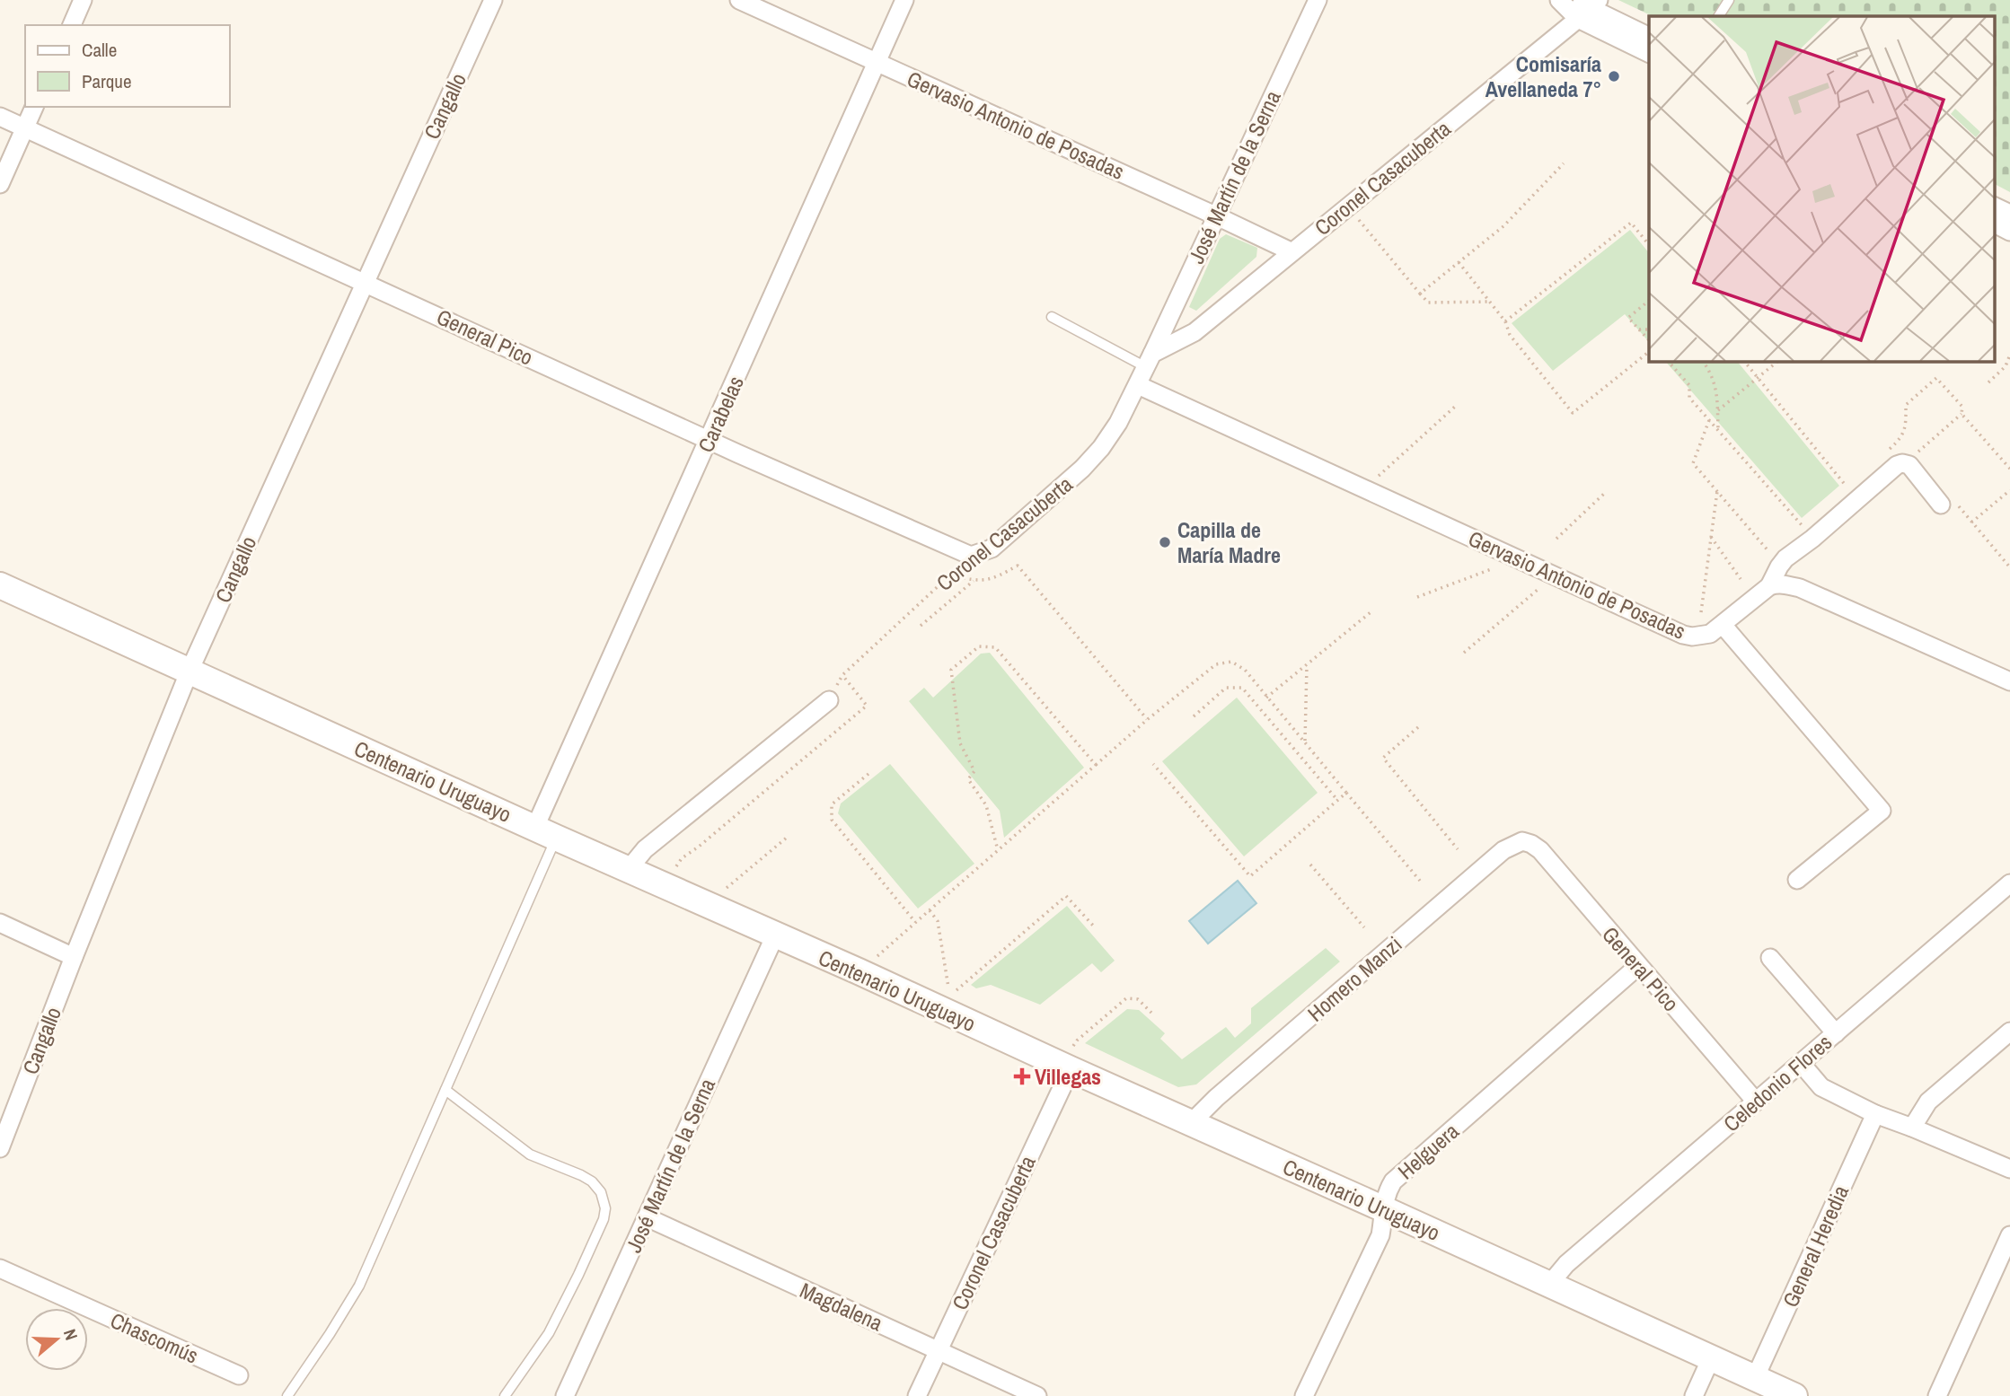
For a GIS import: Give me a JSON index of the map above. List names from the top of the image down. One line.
{"streets":{"main road":["Centenario Uruguayo"],"street":["Cangallo","Gervasio Antonio de Posadas","José Martín de la Serna","Coronel Casacuberta","General Pico","Carabelas","Homero Manzi","Celedonio Flores","Helguera","General Heredia","Magdalena","Chascomús"]},"crossings":[["Cangallo","General Pico"],["Cangallo","Centenario Uruguayo"],["Gervasio Antonio de Posadas","José Martín de la Serna"],["Gervasio Antonio de Posadas","Coronel Casacuberta"],["Gervasio Antonio de Posadas","Carabelas"],["José Martín de la Serna","Coronel Casacuberta"],["José Martín de la Serna","Centenario Uruguayo"],["José Martín de la Serna","Magdalena"],["Coronel Casacuberta","General Pico"],["Coronel Casacuberta","Centenario Uruguayo"],["Coronel Casacuberta","Magdalena"],["General Pico","Carabelas"],["General Pico","Homero Manzi"],["General Pico","Celedonio Flores"],["General Pico","Helguera"],["Carabelas","Centenario Uruguayo"],["Centenario Uruguayo","Homero Manzi"],["Centenario Uruguayo","Celedonio Flores"],["Centenario Uruguayo","Helguera"],["Centenario Uruguayo","General Heredia"]],"places":{"other":["Comisaría Avellaneda 7°","Capilla de María Madre"],"health":["Villegas"]},"legend":["Calle","Parque"],"north":"right"}
